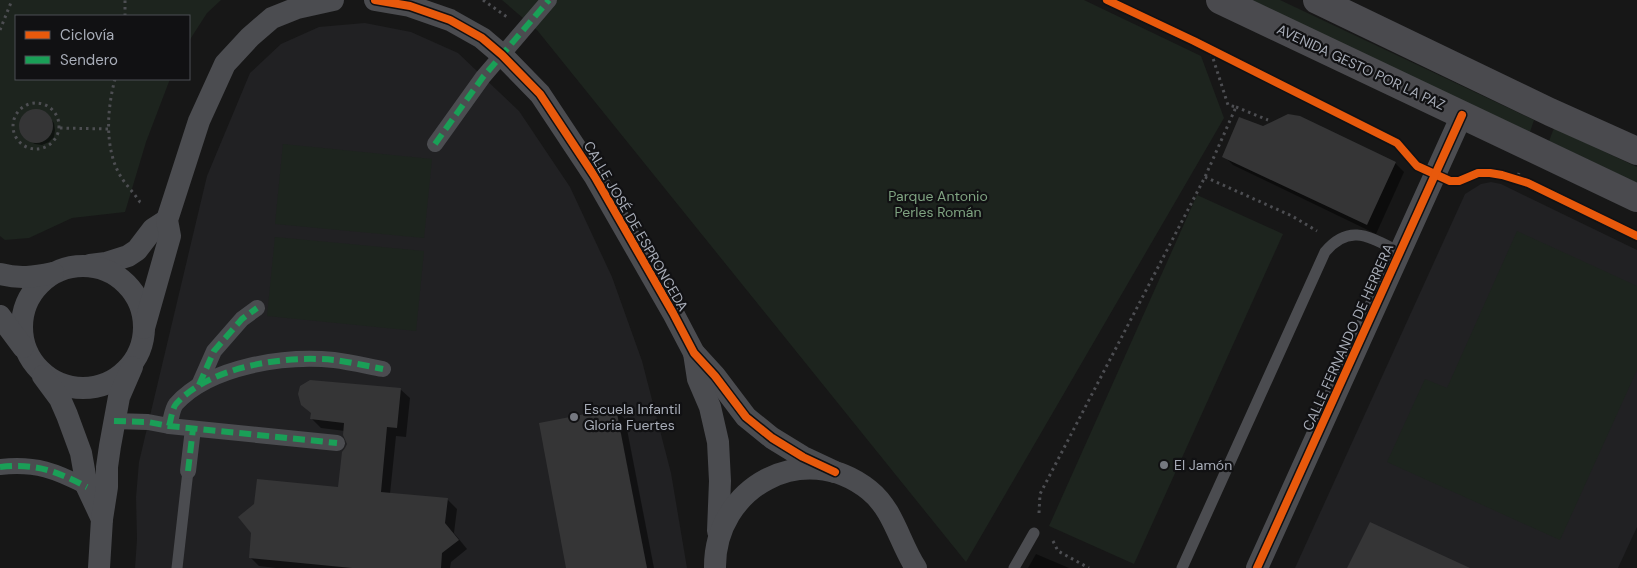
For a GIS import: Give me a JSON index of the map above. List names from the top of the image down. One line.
{"streets":{"main road":["AVENIDA GESTO POR LA PAZ"],"street":["CALLE JOSÉ DE ESPRONCEDA","CALLE FERNANDO DE HERRERA"]},"crossings":[["AVENIDA GESTO POR LA PAZ","CALLE FERNANDO DE HERRERA"]],"parks":["Parque Antonio Perles Román"],"places":["Escuela Infantil Gloria Fuertes","El Jamón"],"legend":["Ciclovía","Sendero"]}
